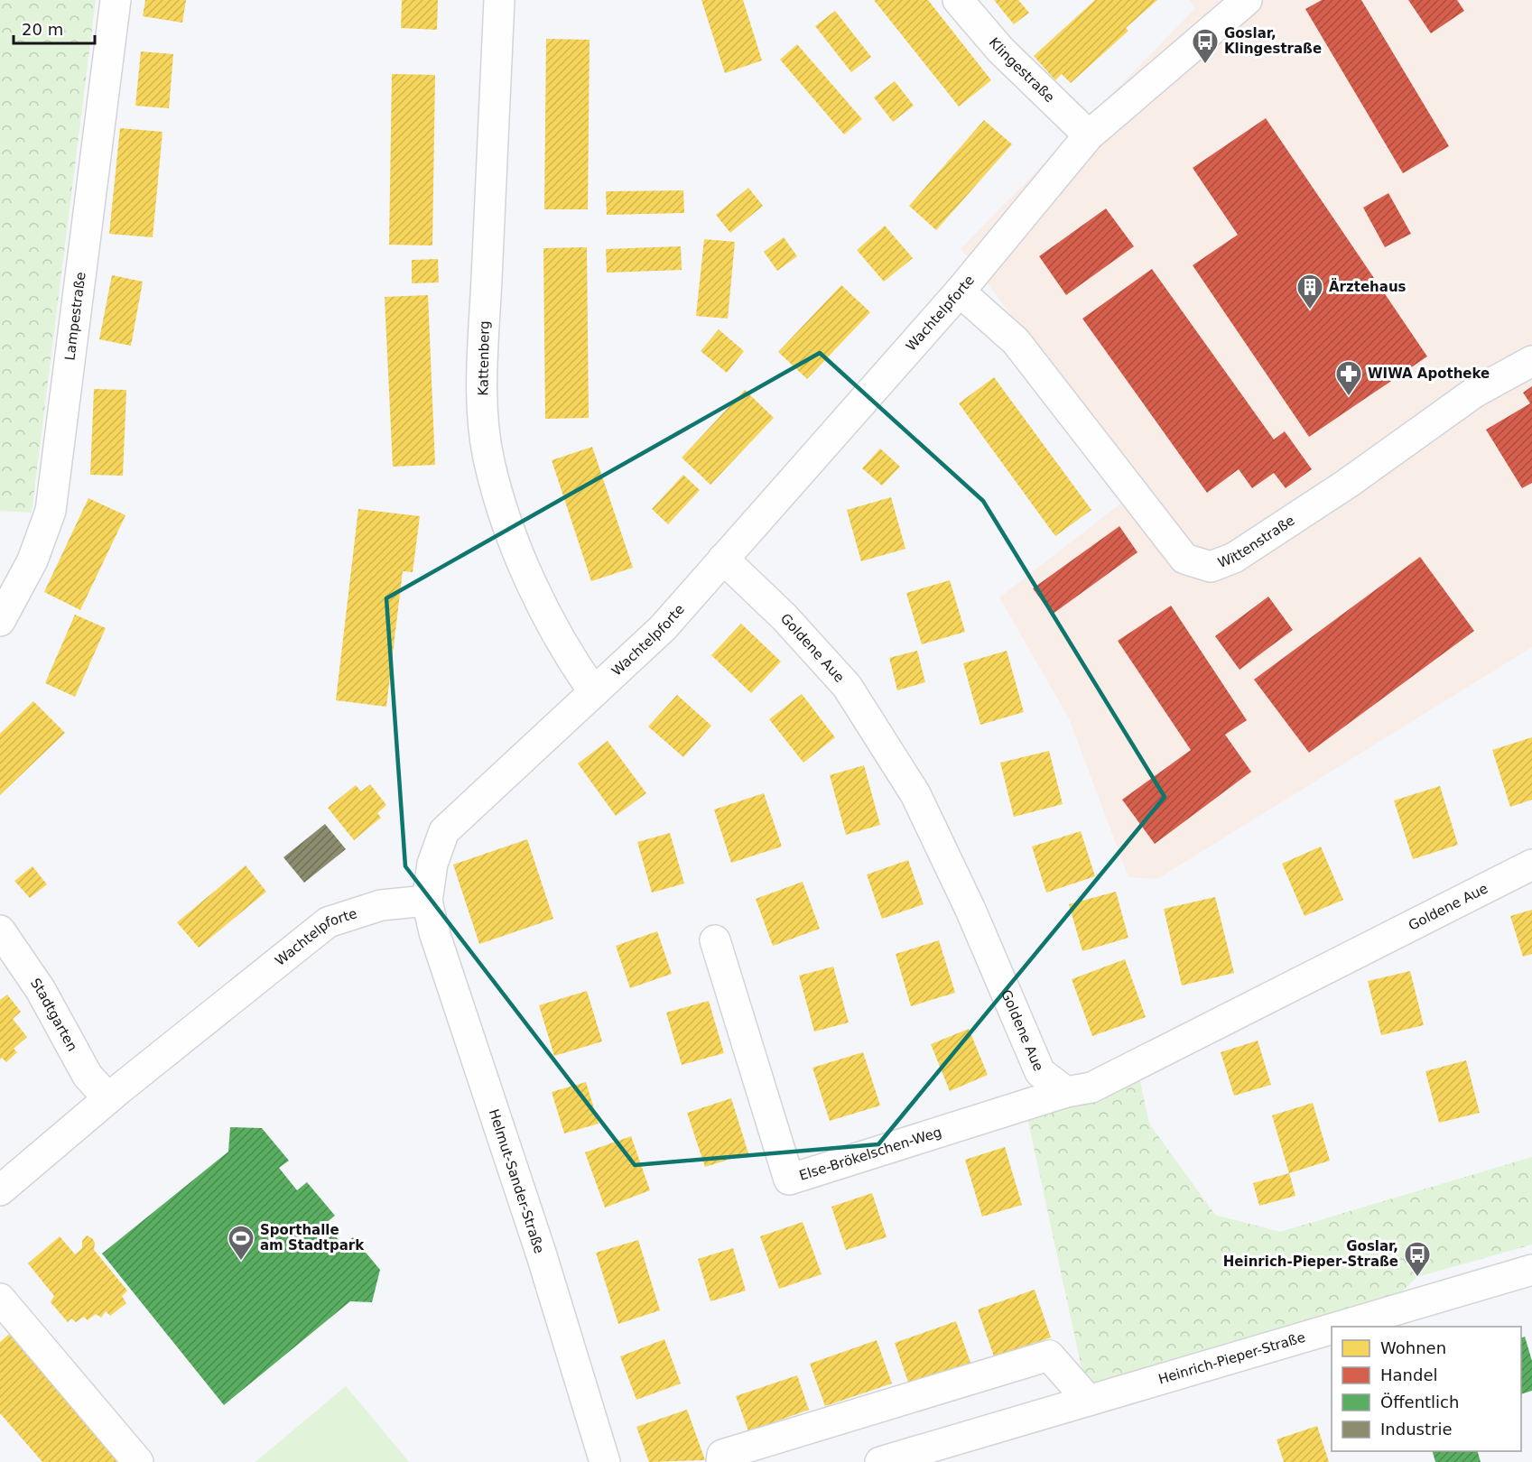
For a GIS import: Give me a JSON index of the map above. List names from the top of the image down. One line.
{"streets":{"street":["Klingestraße","Wachtelpforte","Lampestraße","Kattenberg","Wittenstraße","Goldene Aue","Stadtgarten","Else-Brökelschen-Weg","Helmut-Sander-Straße","Heinrich-Pieper-Straße"]},"crossings":[["Klingestraße","Wachtelpforte"],["Wachtelpforte","Kattenberg"],["Wachtelpforte","Wittenstraße"],["Wachtelpforte","Goldene Aue"],["Wachtelpforte","Stadtgarten"],["Wachtelpforte","Helmut-Sander-Straße"],["Goldene Aue","Else-Brökelschen-Weg"]],"places":{"bus stop":["Goslar, Klingestraße","Goslar, Heinrich-Pieper-Straße"],"building":["Ärztehaus"],"pharmacy":["WIWA Apotheke"],"sports":["Sporthalle am Stadtpark"]},"legend":["Wohnen","Handel","Öffentlich","Industrie"],"scale_bar":"20 m"}
